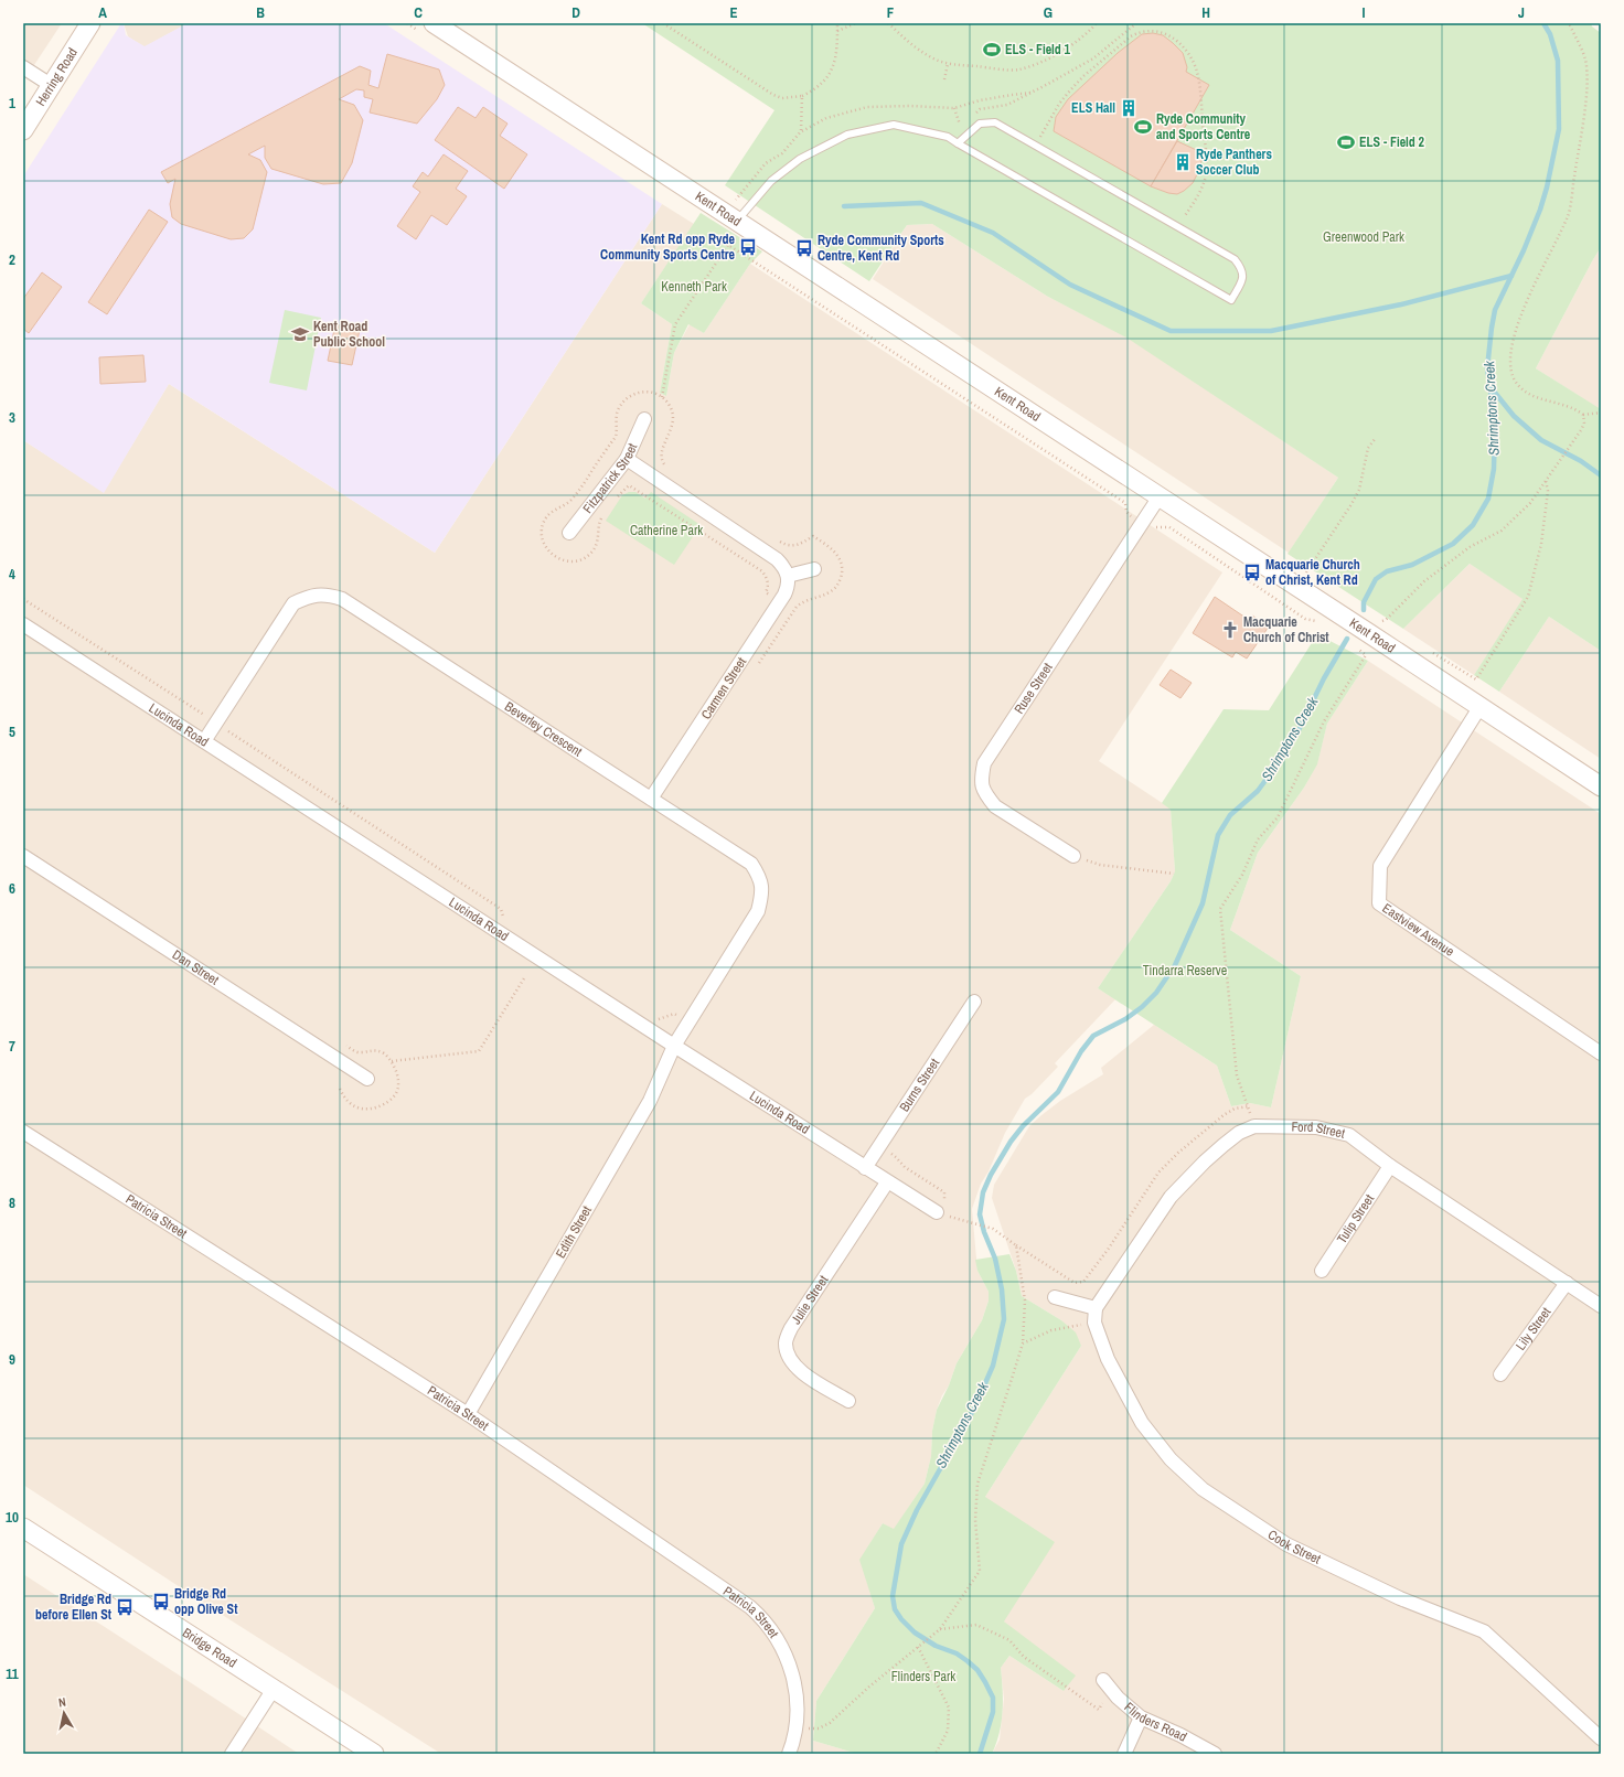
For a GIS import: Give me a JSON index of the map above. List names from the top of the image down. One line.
{"streets":{"street":["Herring Road","Kent Road","Fitzpatrick Street","Carmen Street","Ruse Street","Lucinda Road","Beverley Crescent","Eastview Avenue","Dan Street","Burns Street","Ford Street","Patricia Street","Tulip Street","Edith Street","Julie Street","Lily Street","Cook Street","Bridge Road","Flinders Road"]},"crossings":[["Kent Road","Ruse Street"],["Kent Road","Eastview Avenue"],["Carmen Street","Beverley Crescent"],["Lucinda Road","Beverley Crescent"],["Lucinda Road","Burns Street"],["Lucinda Road","Edith Street"],["Lucinda Road","Julie Street"],["Beverley Crescent","Edith Street"],["Ford Street","Tulip Street"],["Ford Street","Lily Street"],["Ford Street","Cook Street"],["Patricia Street","Edith Street"]],"water":["Shrimptons Creek"],"parks":["Greenwood Park","Kenneth Park","Catherine Park","Tindarra Reserve","Flinders Park"],"places":{"sports":["ELS - Field 1","Ryde Community and Sports Centre","ELS - Field 2"],"building":["ELS Hall","Ryde Panthers Soccer Club"],"bus stop":["Kent Rd opp Ryde Community Sports Centre","Ryde Community Sports Centre, Kent Rd","Macquarie Church of Christ, Kent Rd","Bridge Rd opp Olive St","Bridge Rd before Ellen St"],"school or university":["Kent Road Public School"],"church":["Macquarie Church of Christ"]},"north":"top","grid":{"columns":["A","B","C","D","E","F","G","H","I","J"],"rows":["1","2","3","4","5","6","7","8","9","10","11"]}}
